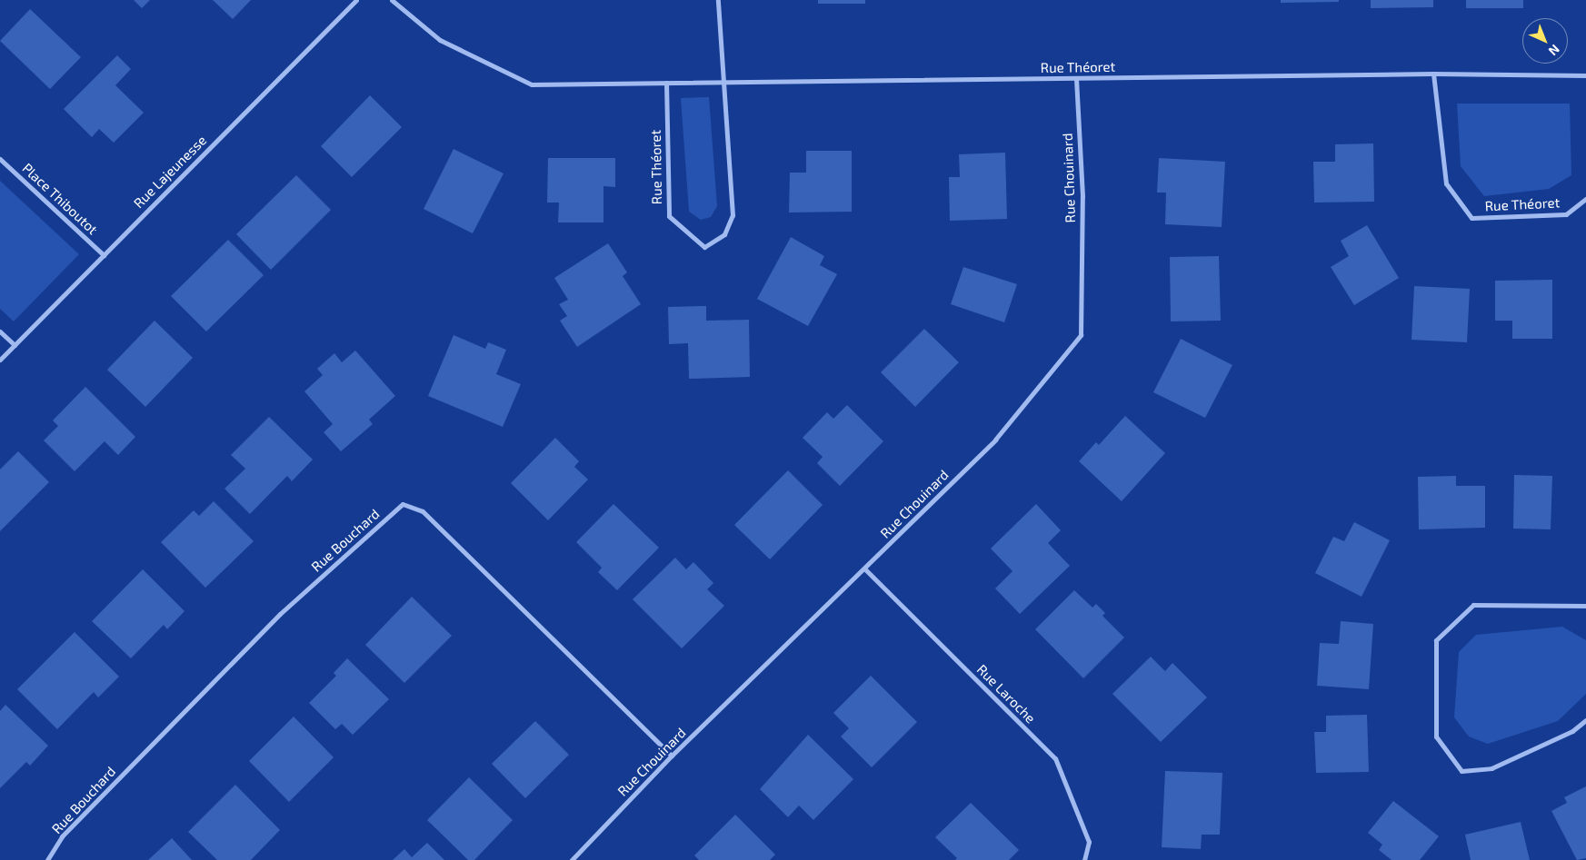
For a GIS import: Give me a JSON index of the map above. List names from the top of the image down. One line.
{"streets":{"street":["Rue Théoret","Rue Lajeunesse","Rue Chouinard","Place Thiboutot","Rue Bouchard","Rue Laroche"]},"crossings":[["Rue Théoret","Rue Chouinard"],["Rue Lajeunesse","Place Thiboutot"],["Rue Chouinard","Rue Bouchard"],["Rue Chouinard","Rue Laroche"]],"north":"bottom right"}
